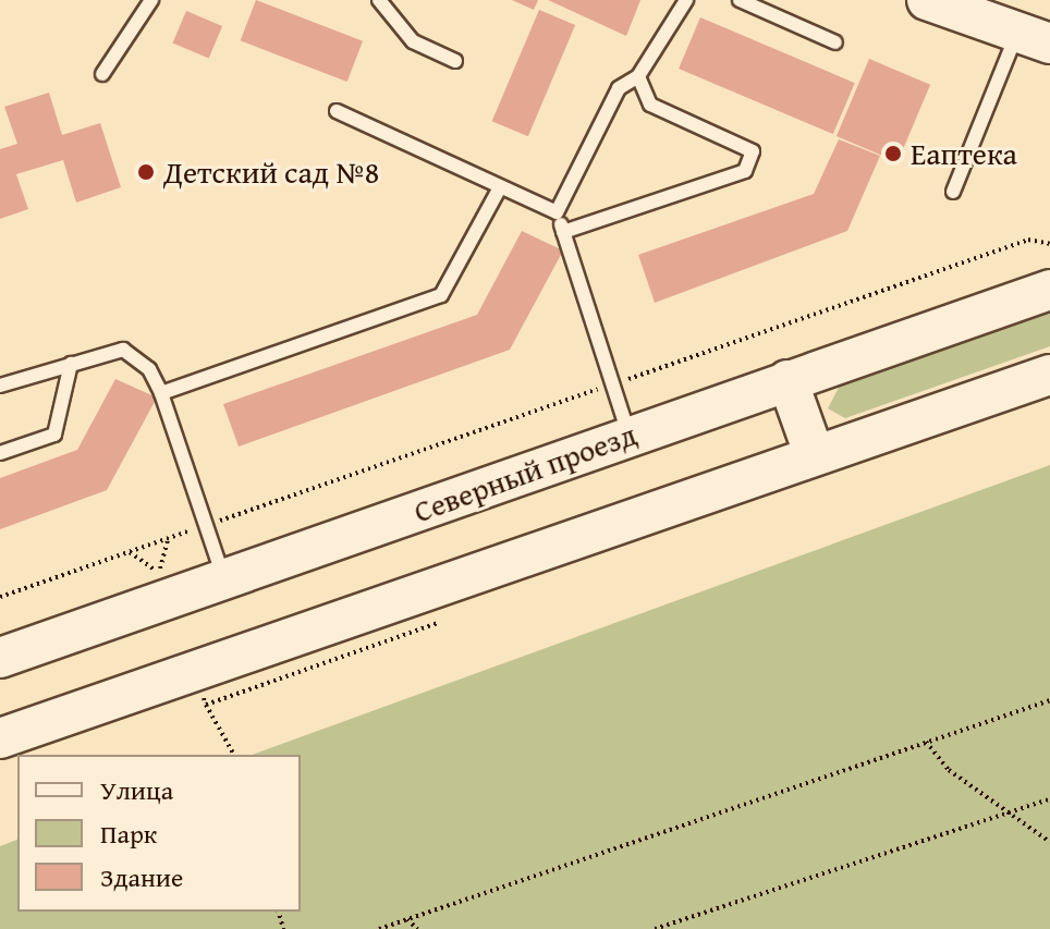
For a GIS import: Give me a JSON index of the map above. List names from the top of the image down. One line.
{"streets":{"main road":["Северный проезд"]},"places":["Еаптека","Детский сад №8"],"legend":["Улица","Парк","Здание"]}
